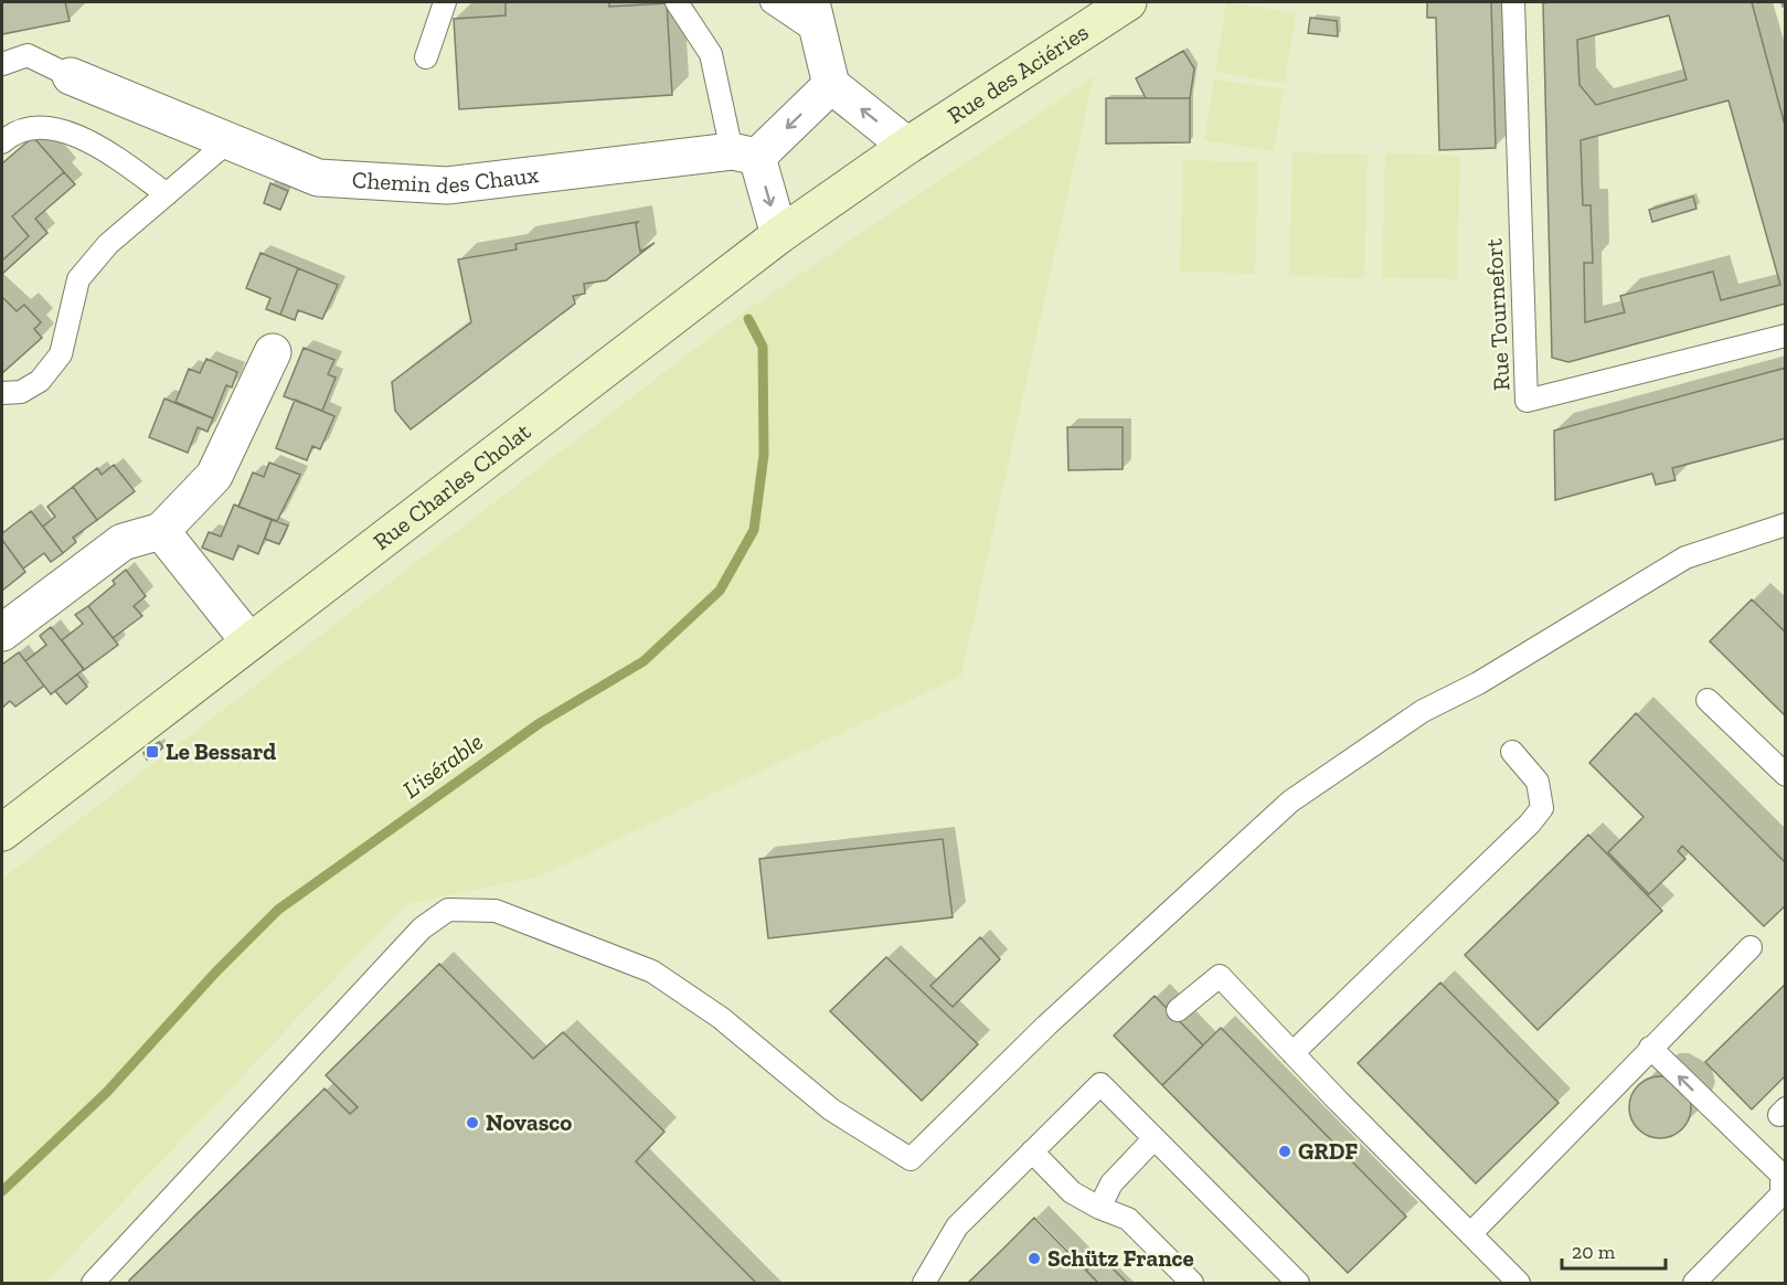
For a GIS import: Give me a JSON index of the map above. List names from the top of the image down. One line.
{"streets":{"street":["Rue des Aciéries","Chemin des Chaux","Rue Charles Cholat"],"lane":["Rue Tournefort"]},"crossings":[["Rue des Aciéries","Rue Charles Cholat"]],"water":["L'isérable"],"places":{"transit":["Le Bessard"],"other":["Novasco","GRDF","Schütz France"]},"scale_bar":"20 m"}
